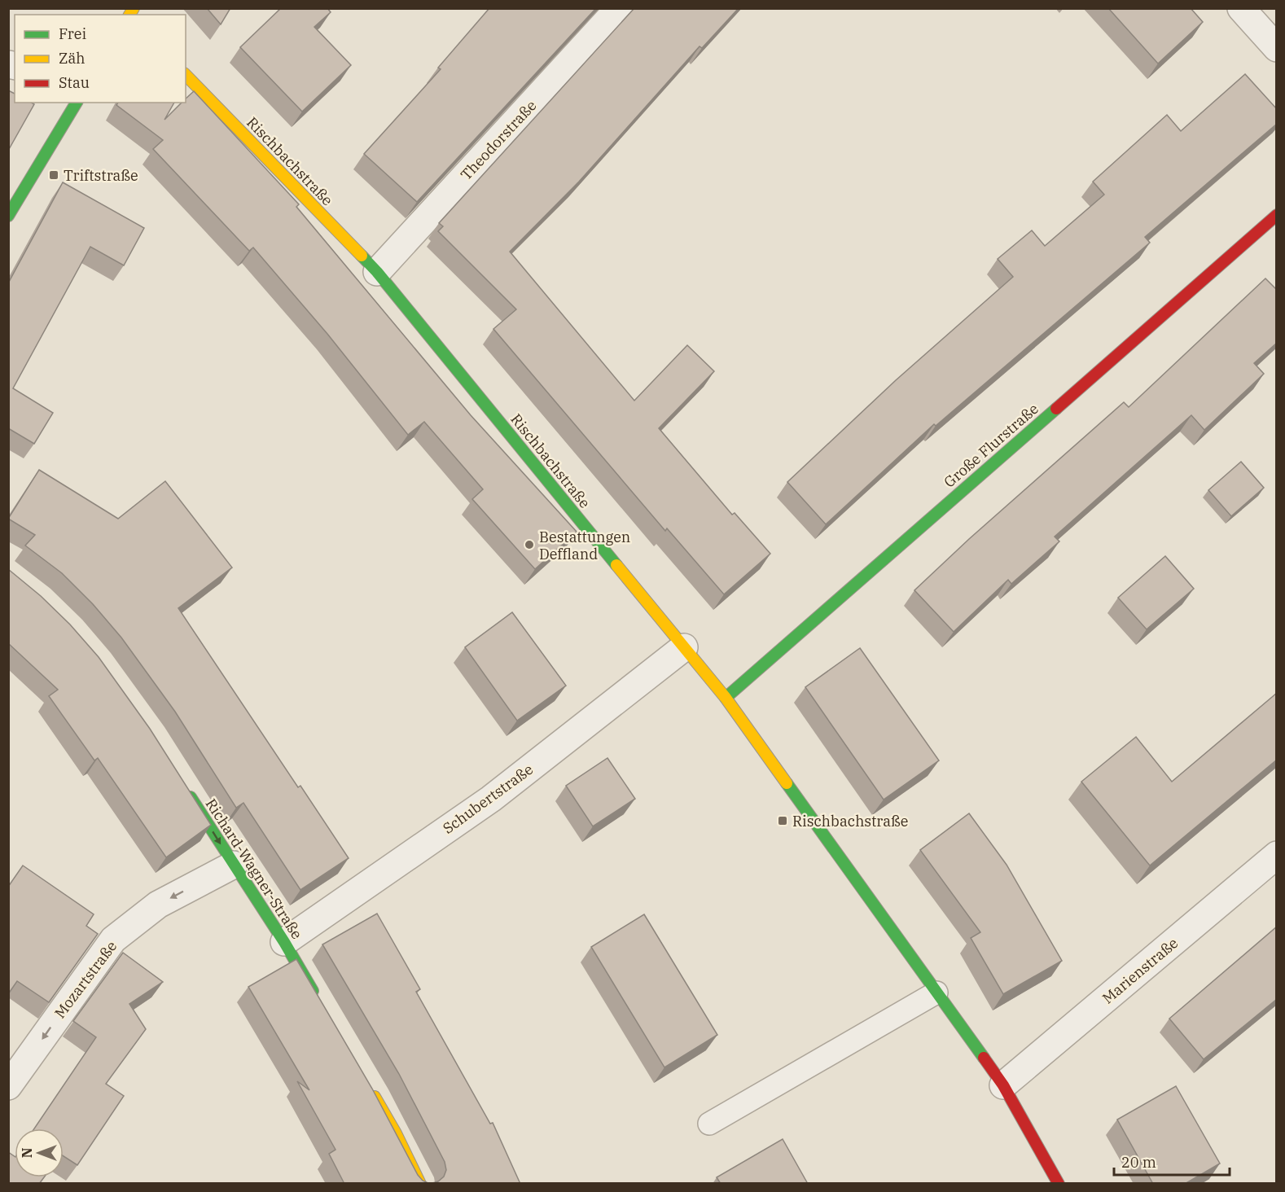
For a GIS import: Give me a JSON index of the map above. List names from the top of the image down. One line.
{"streets":{"street":["Theodorstraße","Rischbachstraße","Große Flurstraße","Schubertstraße","Richard-Wagner-Straße","Marienstraße","Mozartstraße"]},"crossings":[["Theodorstraße","Rischbachstraße"],["Rischbachstraße","Große Flurstraße"],["Rischbachstraße","Schubertstraße"],["Rischbachstraße","Marienstraße"],["Schubertstraße","Richard-Wagner-Straße"],["Richard-Wagner-Straße","Mozartstraße"]],"one_way":["Richard-Wagner-Straße","Mozartstraße"],"places":{"transit":["Triftstraße","Rischbachstraße"],"other":["Bestattungen Deffland"]},"legend":["Frei","Zäh","Stau"],"scale_bar":"20 m","north":"left"}
